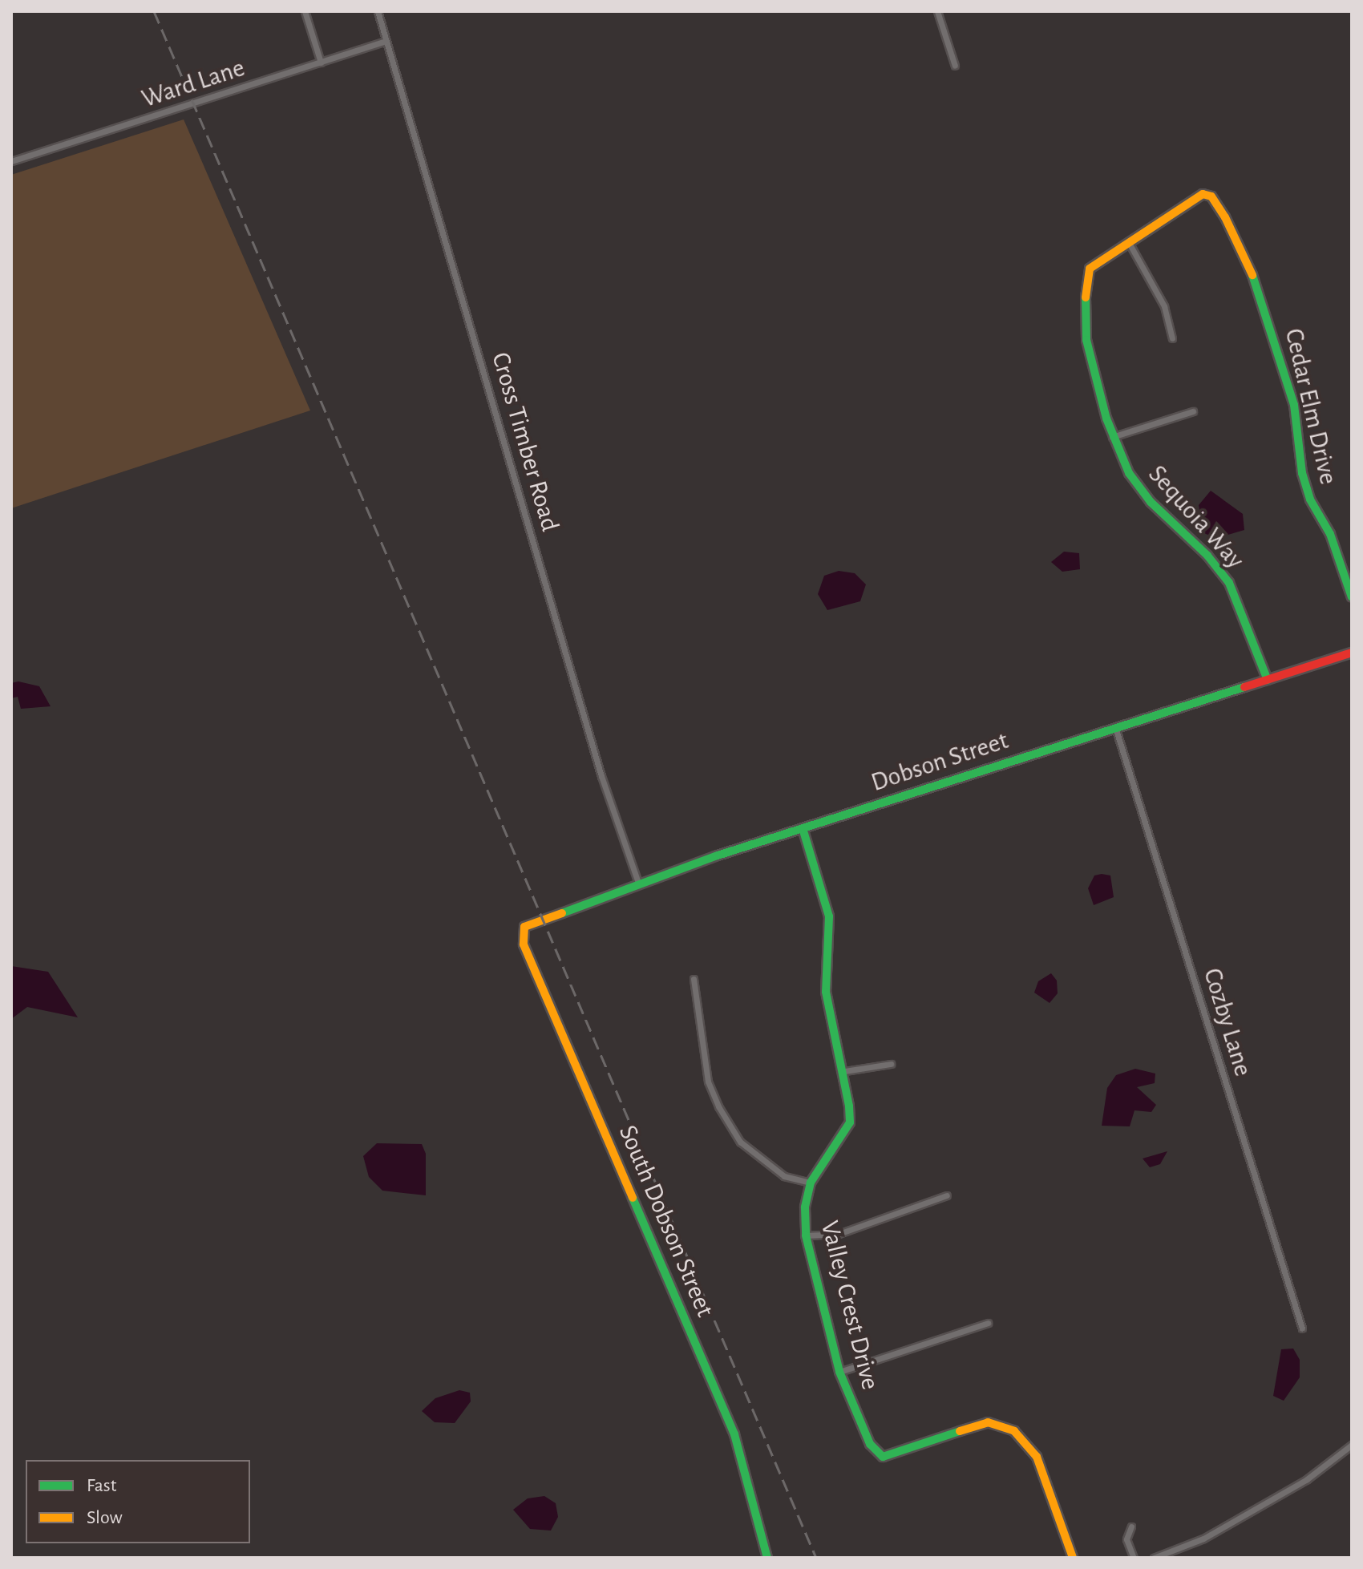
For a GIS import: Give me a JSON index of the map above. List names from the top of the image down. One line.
{"streets":{"street":["Ward Lane","Cedar Elm Drive","Cross Timber Road","Sequoia Way","Dobson Street","Cozby Lane","South Dobson Street","Valley Crest Drive"]},"crossings":[["Ward Lane","Cross Timber Road"],["Cedar Elm Drive","Sequoia Way"],["Cross Timber Road","Dobson Street"],["Sequoia Way","Dobson Street"],["Dobson Street","Cozby Lane"],["Dobson Street","South Dobson Street"],["Dobson Street","Valley Crest Drive"]],"legend":["Fast","Slow"]}
